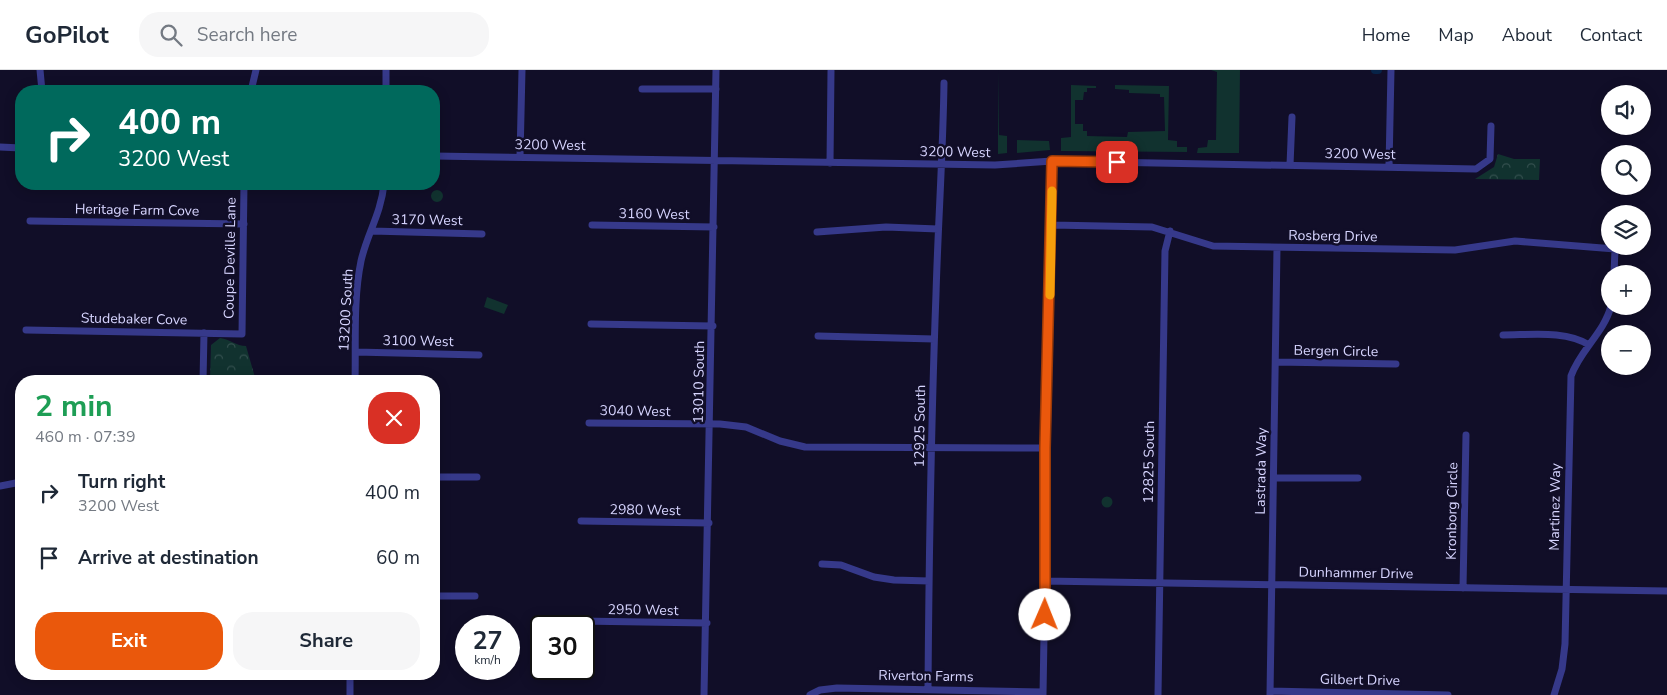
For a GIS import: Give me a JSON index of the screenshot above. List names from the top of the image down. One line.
{"streets":{"street":["3200 West","Heritage Farm Cove","3160 West","3170 West","Rosberg Drive","Coupe Deville Lane","13200 South","Studebaker Cove","3100 West","Bergen Circle","13010 South","3040 West","12925 South","12825 South","Lastrada Way","Martinez Way","2980 West","Kronborg Circle","Dunhammer Drive","2950 West","Riverton Farms","Gilbert Drive"]},"crossings":[["3200 West","13010 South"],["3200 West","12925 South"],["Heritage Farm Cove","Coupe Deville Lane"],["3160 West","13010 South"],["3170 West","13200 South"],["Rosberg Drive","12825 South"],["Rosberg Drive","Lastrada Way"],["Coupe Deville Lane","Studebaker Cove"],["13200 South","3100 West"],["Bergen Circle","Lastrada Way"],["13010 South","3040 West"],["13010 South","2980 West"],["13010 South","2950 West"],["3040 West","12925 South"],["12925 South","Riverton Farms"],["12825 South","Dunhammer Drive"],["Lastrada Way","Dunhammer Drive"],["Lastrada Way","Gilbert Drive"],["Martinez Way","Dunhammer Drive"],["Kronborg Circle","Dunhammer Drive"]],"page":{"header":"GoPilot","search":"Search here","nav":["Home","Map","About","Contact"],"map_buttons":["+","−"],"turn":["400 m","3200 West"],"heading":["2 min","460 m · 07:39"],"list":[{"name":"Turn right","note":"3200 West","value":"400 m"},{"name":"Arrive at destination","value":"60 m"}],"buttons":["Exit","Share"],"speed":"27 km/h","limit":"30"}}
